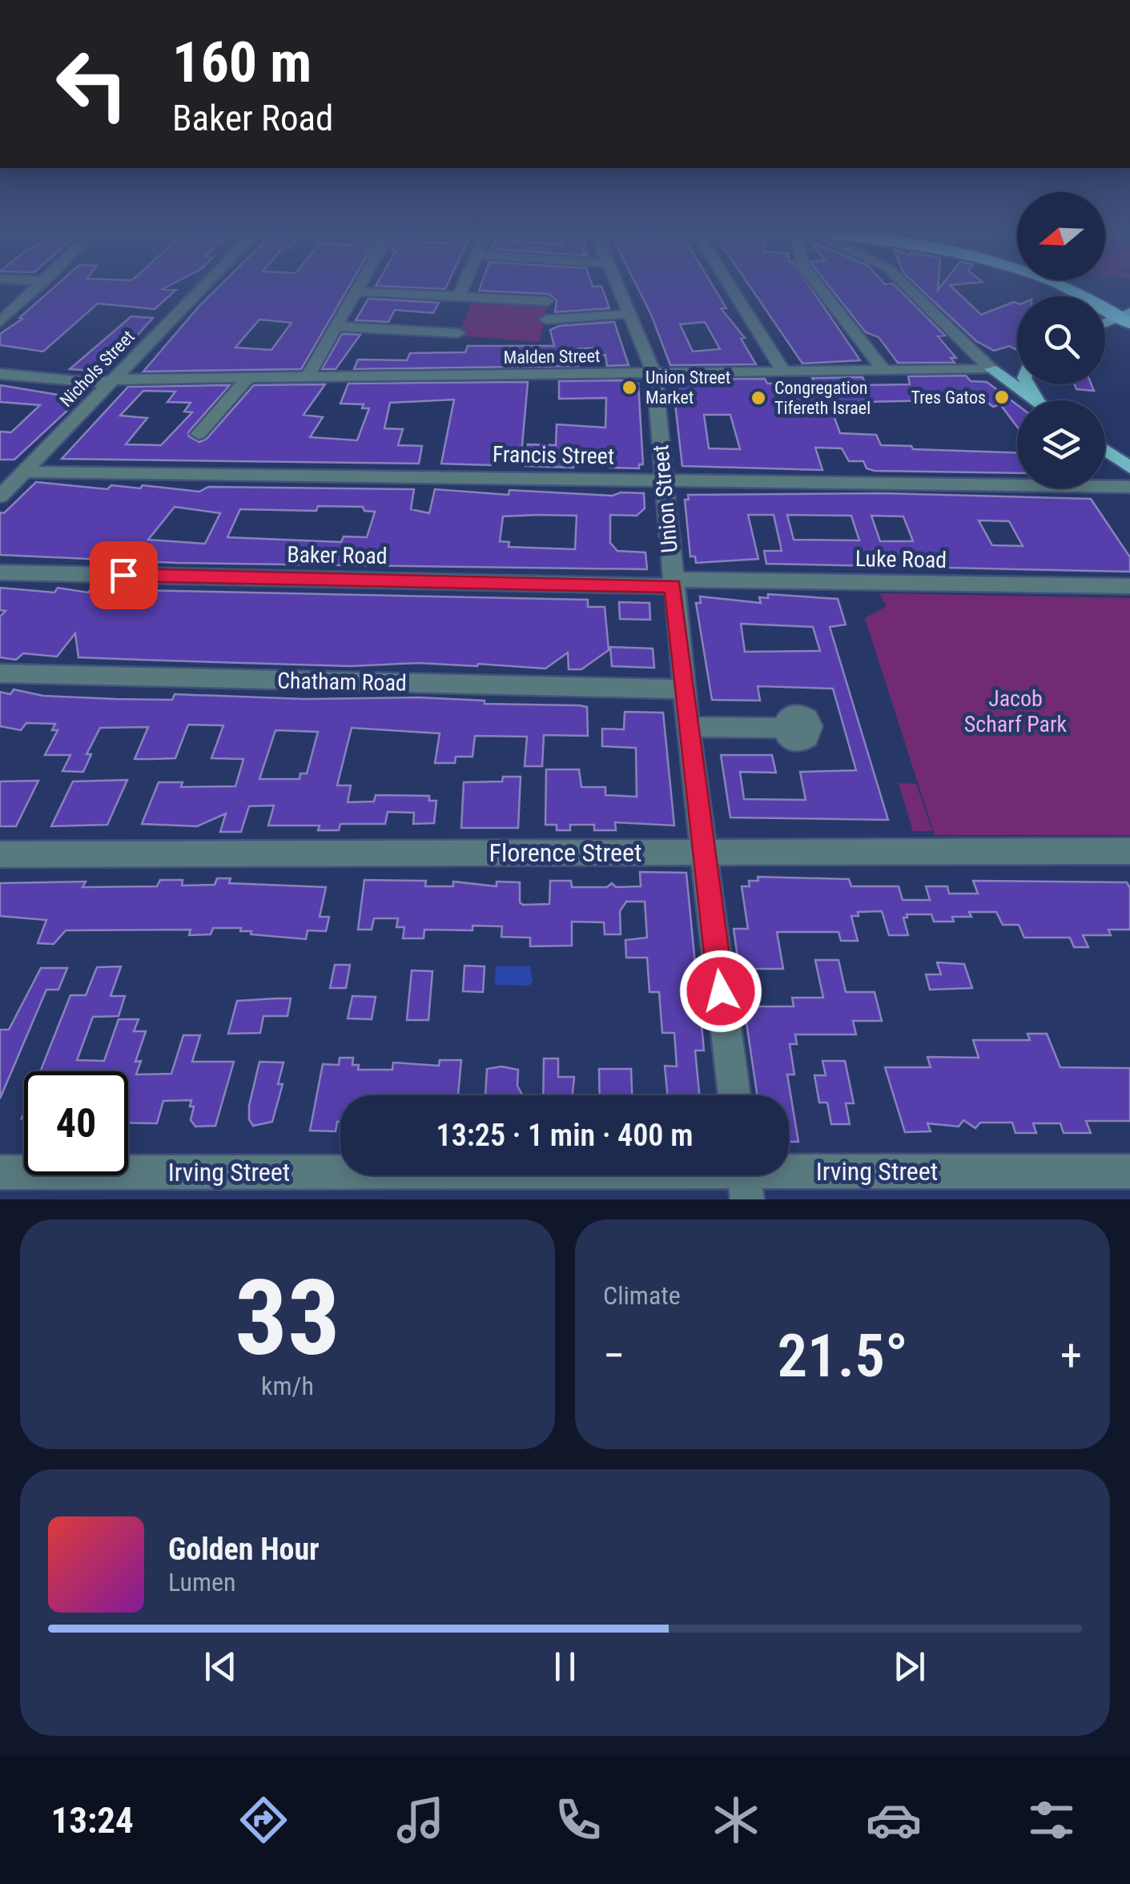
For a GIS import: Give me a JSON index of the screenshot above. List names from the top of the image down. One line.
{"streets":{"street":["Malden Street","Nichols Street","Francis Street","Union Street","Baker Road","Luke Road","Chatham Road","Florence Street","Irving Street"]},"crossings":[["Malden Street","Nichols Street"],["Malden Street","Union Street"],["Nichols Street","Francis Street"],["Francis Street","Union Street"],["Union Street","Baker Road"],["Union Street","Luke Road"],["Union Street","Chatham Road"],["Union Street","Florence Street"],["Baker Road","Luke Road"]],"parks":["Jacob Scharf Park"],"places":["Union Street Market","Tres Gatos","Congregation Tifereth Israel"],"north":"left","page":{"turn":["160 m","Baker Road"],"limit":"40","trip":"13:25 · 1 min · 400 m","tile":[["33","km/h"],"Climate"],"heat":["−","21.5°","+"],"song":["Golden Hour","Lumen"],"tabs":"13:24"}}
